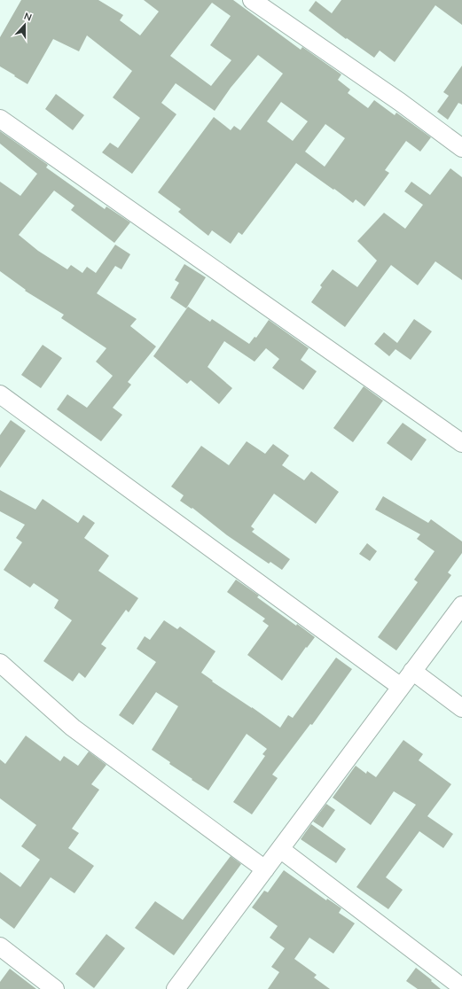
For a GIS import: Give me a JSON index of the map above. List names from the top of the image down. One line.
{"north":"top"}
